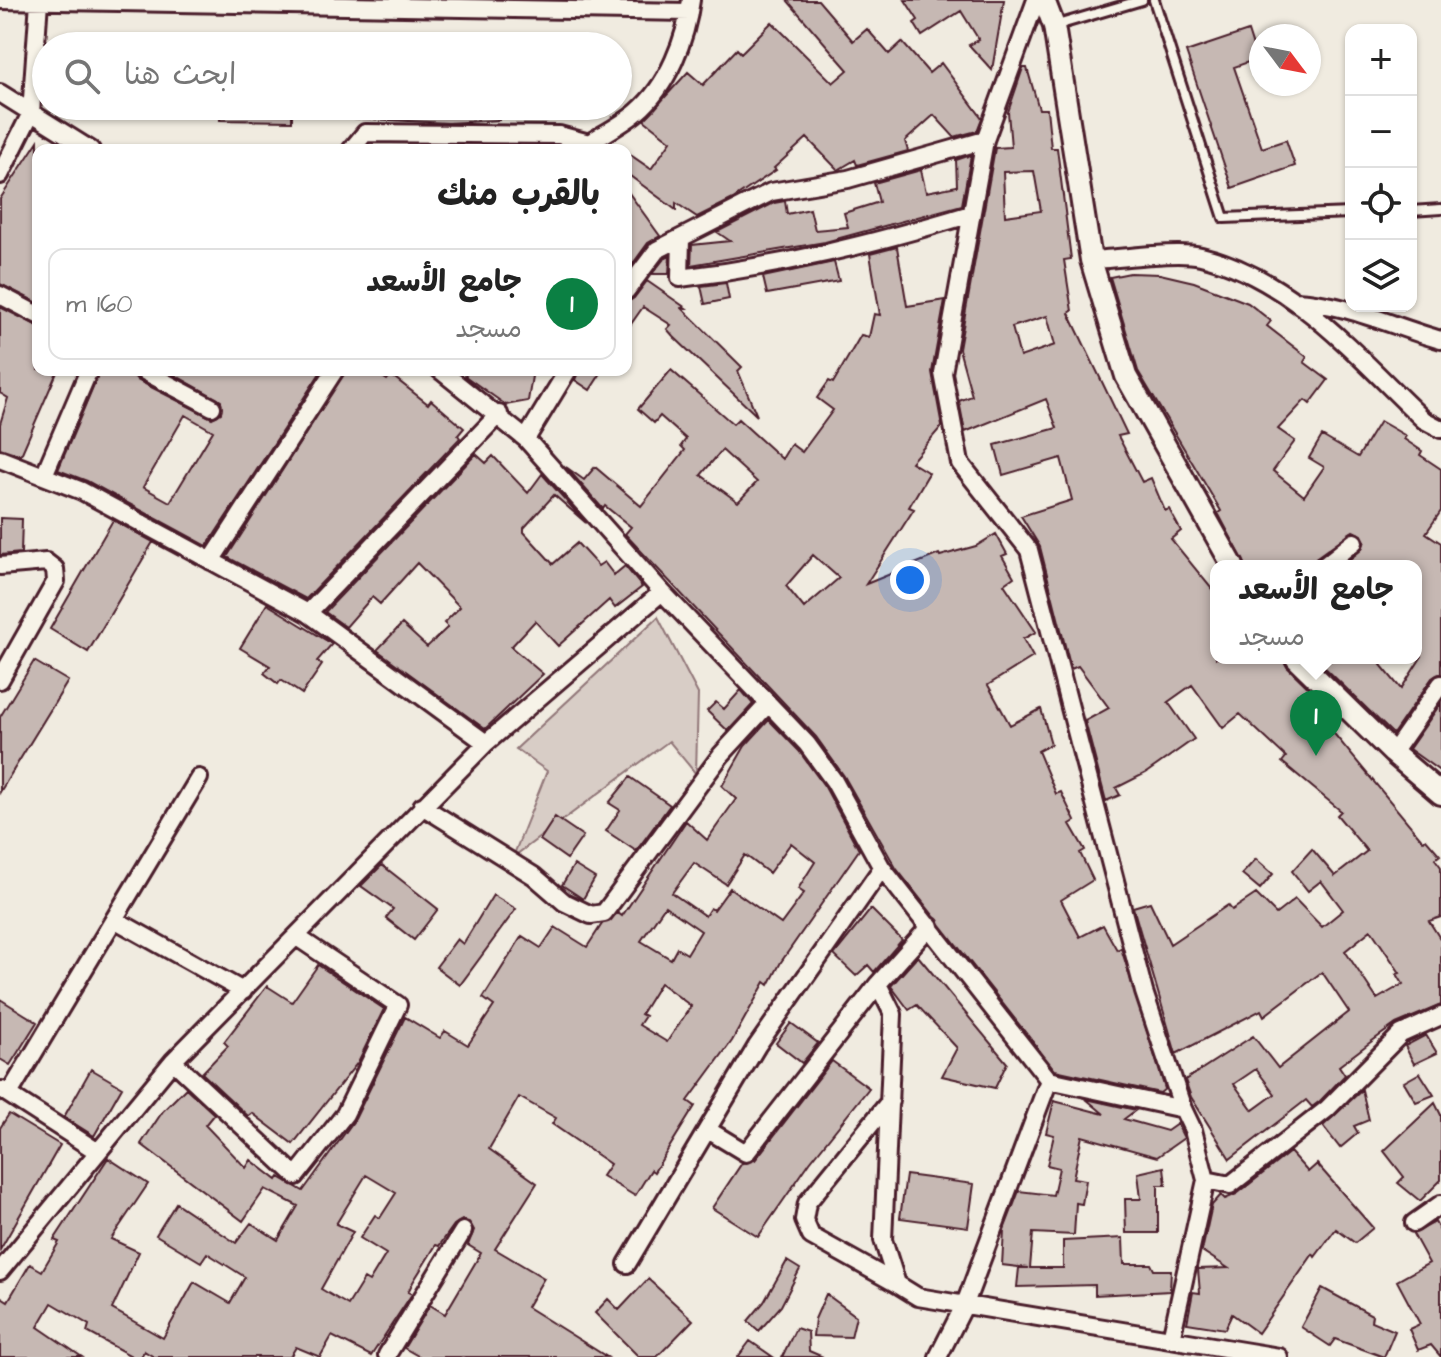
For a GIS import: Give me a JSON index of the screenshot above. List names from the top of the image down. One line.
{"north":"bottom right","page":{"map_buttons":["+","−"],"search":"ابحث هنا","heading":"بالقرب منك","list":[{"mark":"1","name":"جامع الأسعد","note":"مسجد","value":"160 m"}],"popup":["جامع الأسعد","مسجد"],"pins":"1"}}
